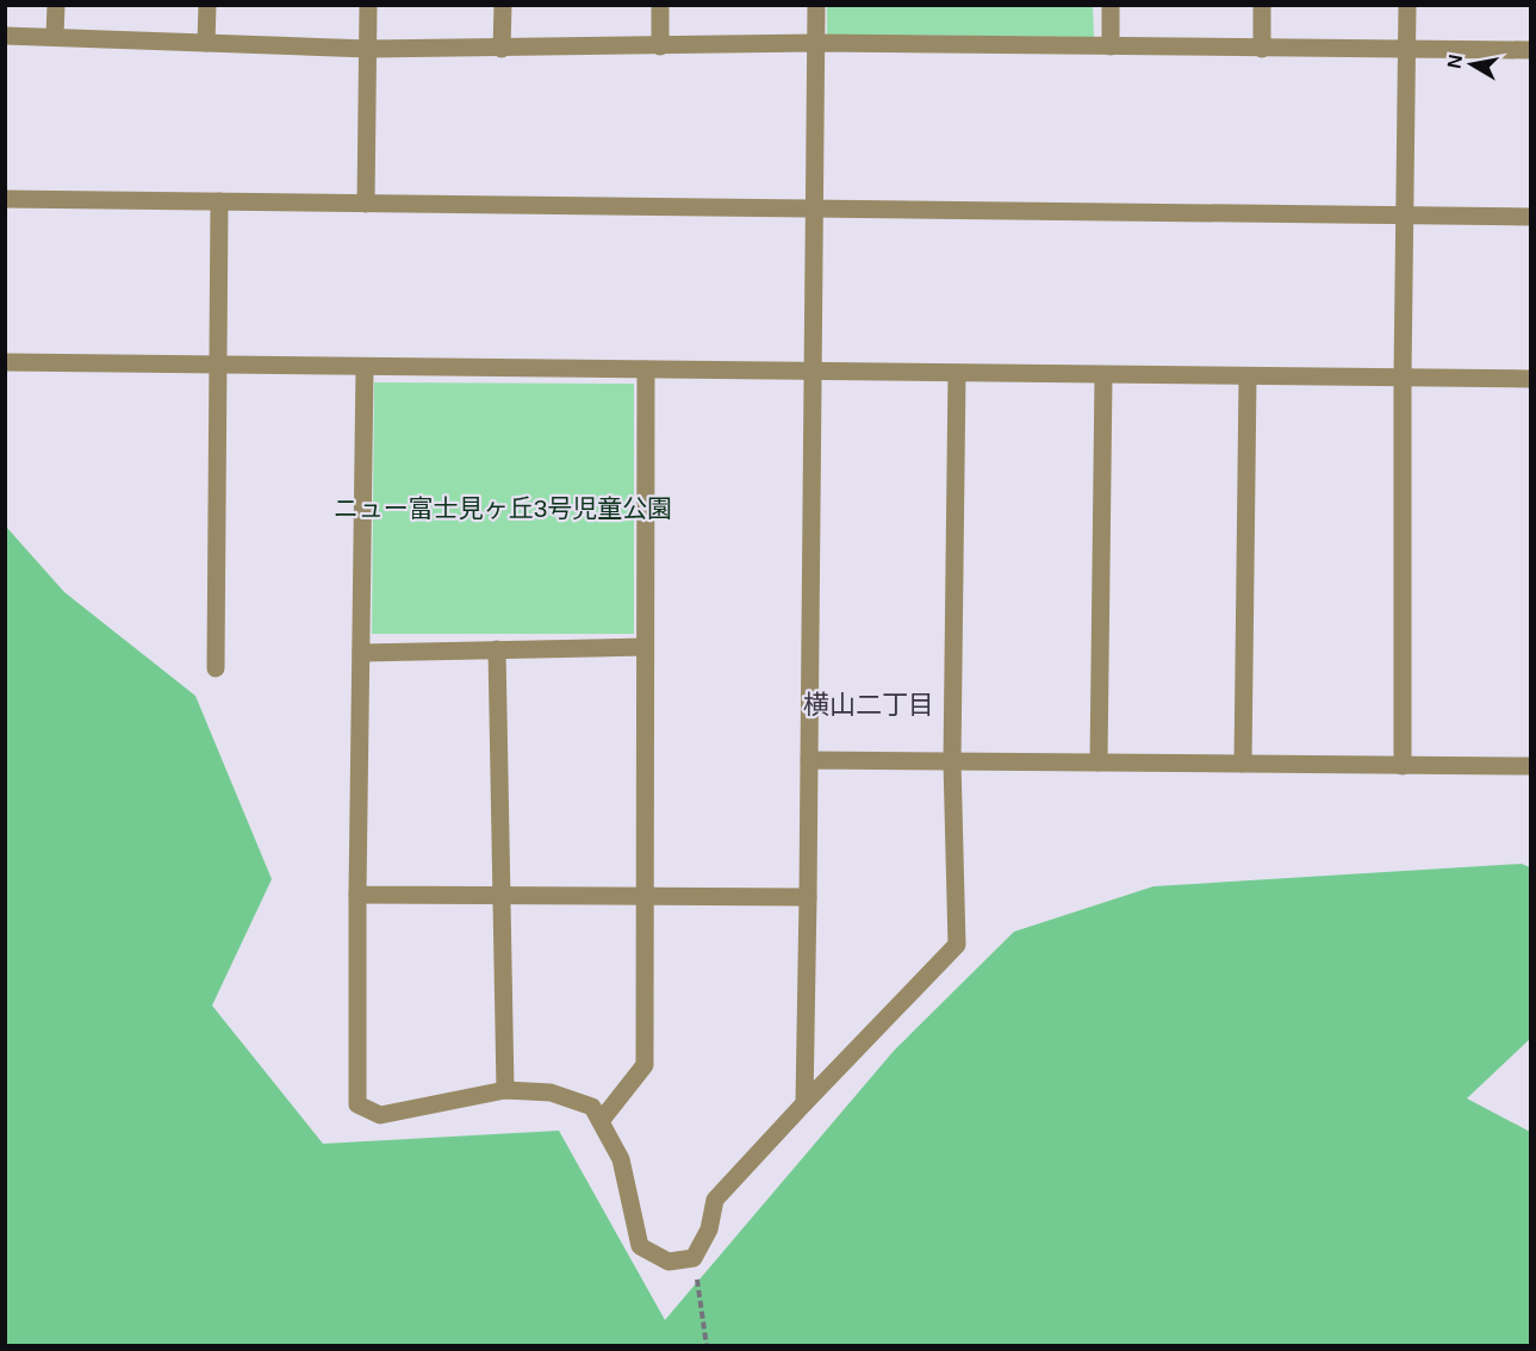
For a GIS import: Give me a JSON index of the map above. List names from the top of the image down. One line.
{"districts":["横山二丁目"],"parks":["ニュー富士見ヶ丘3号児童公園"],"north":"left"}
